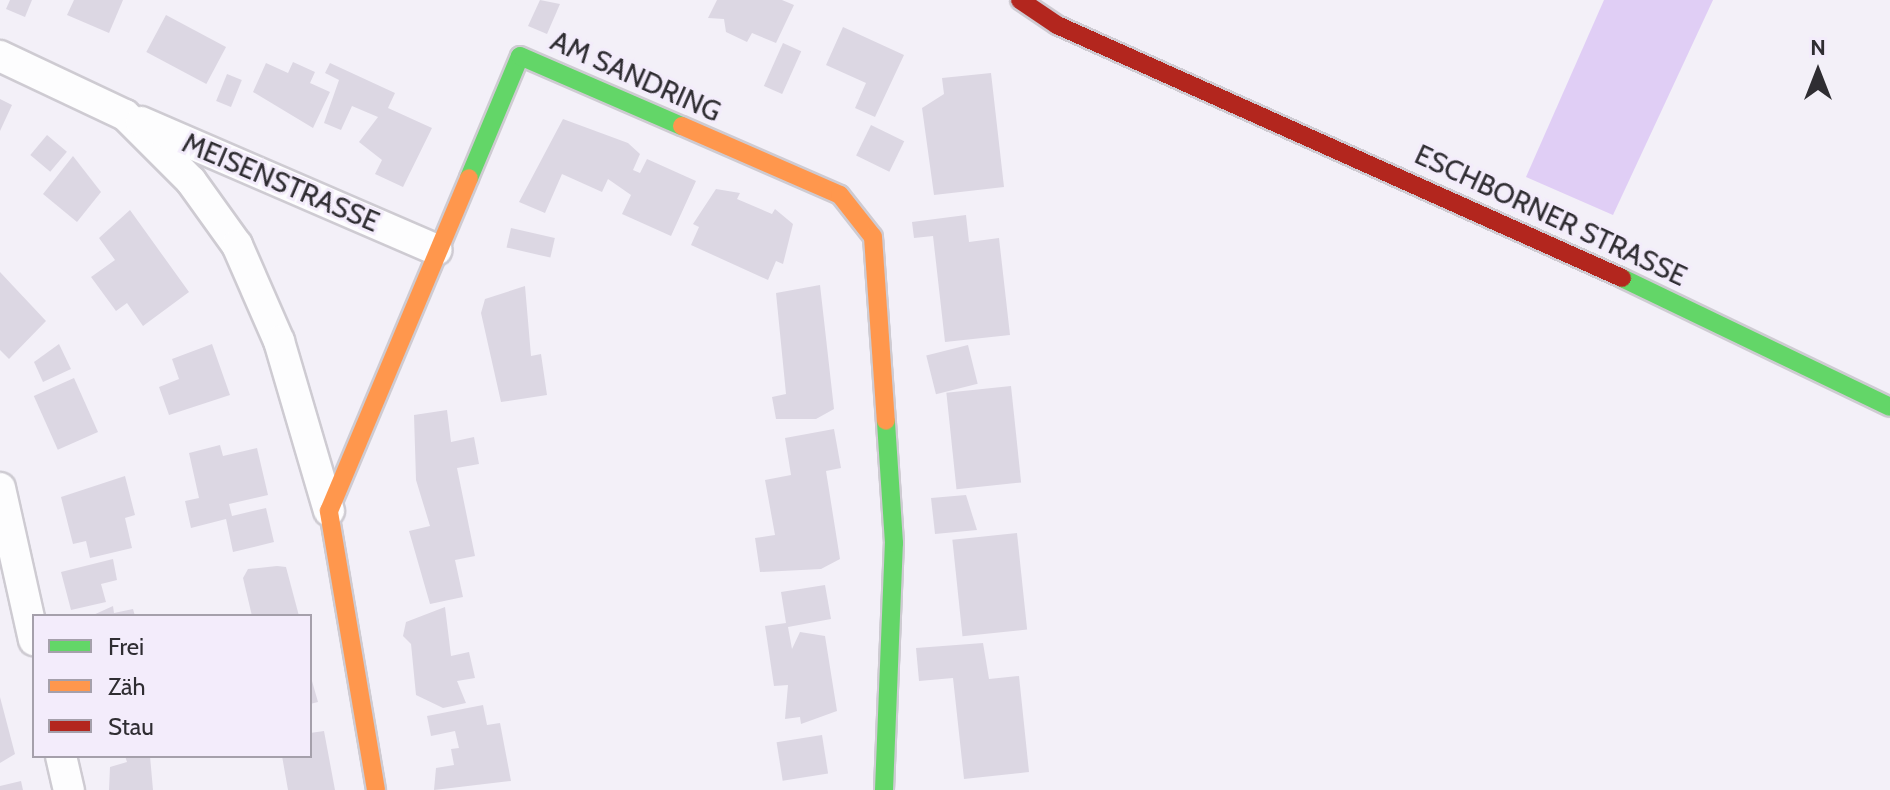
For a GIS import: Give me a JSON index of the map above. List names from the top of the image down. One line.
{"streets":{"street":["AM SANDRING","MEISENSTRASSE","ESCHBORNER STRASSE"]},"crossings":[["AM SANDRING","MEISENSTRASSE"]],"legend":["Frei","Zäh","Stau"],"north":"top"}
